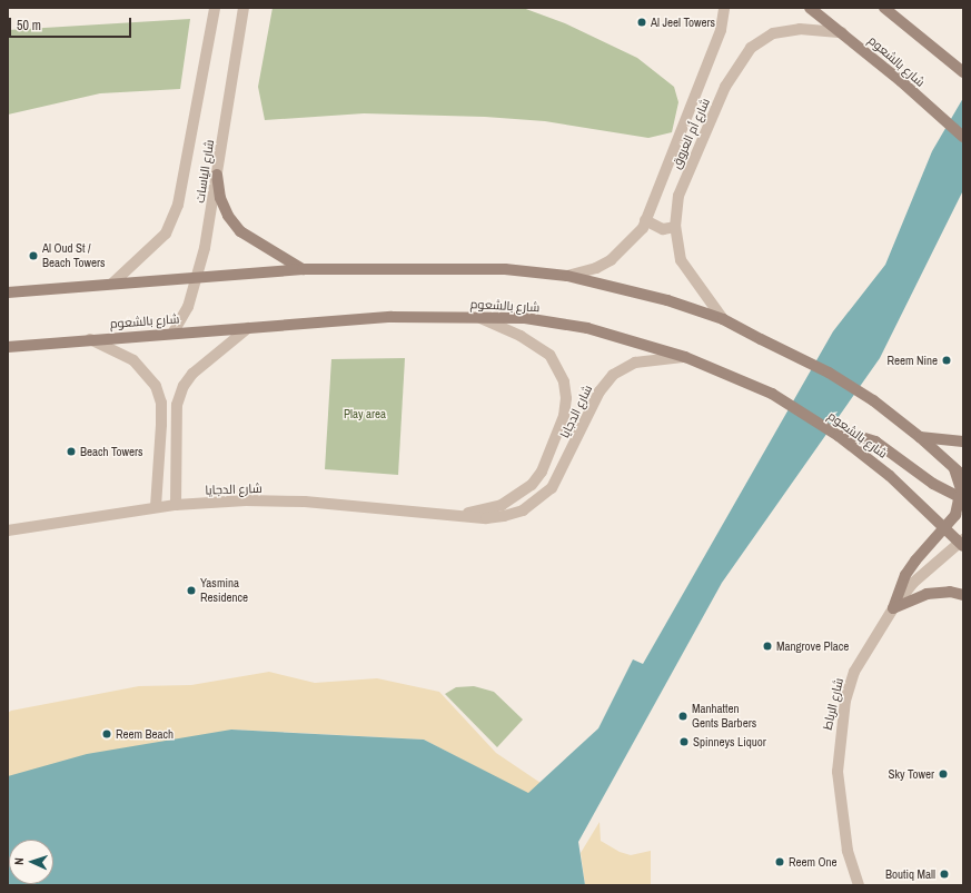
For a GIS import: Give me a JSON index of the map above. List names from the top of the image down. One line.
{"streets":{"main road":["شارع بالشعوم"],"street":["شارع أم العروق","شارع الياسات","شارع الدجايا","شارع الرباط"]},"crossings":[["شارع بالشعوم","شارع أم العروق"],["شارع بالشعوم","شارع الياسات"],["شارع بالشعوم","شارع الدجايا"],["شارع بالشعوم","شارع الرباط"]],"parks":["Play area"],"places":["Al Jeel Towers","Al Oud St / Beach Towers","Reem Nine","Beach Towers","Yasmina Residence","Mangrove Place","Manhatten Gents Barbers","Reem Beach","Spinneys Liquor","Sky Tower","Reem One","Boutiq Mall"],"scale_bar":"50 m","north":"left"}
